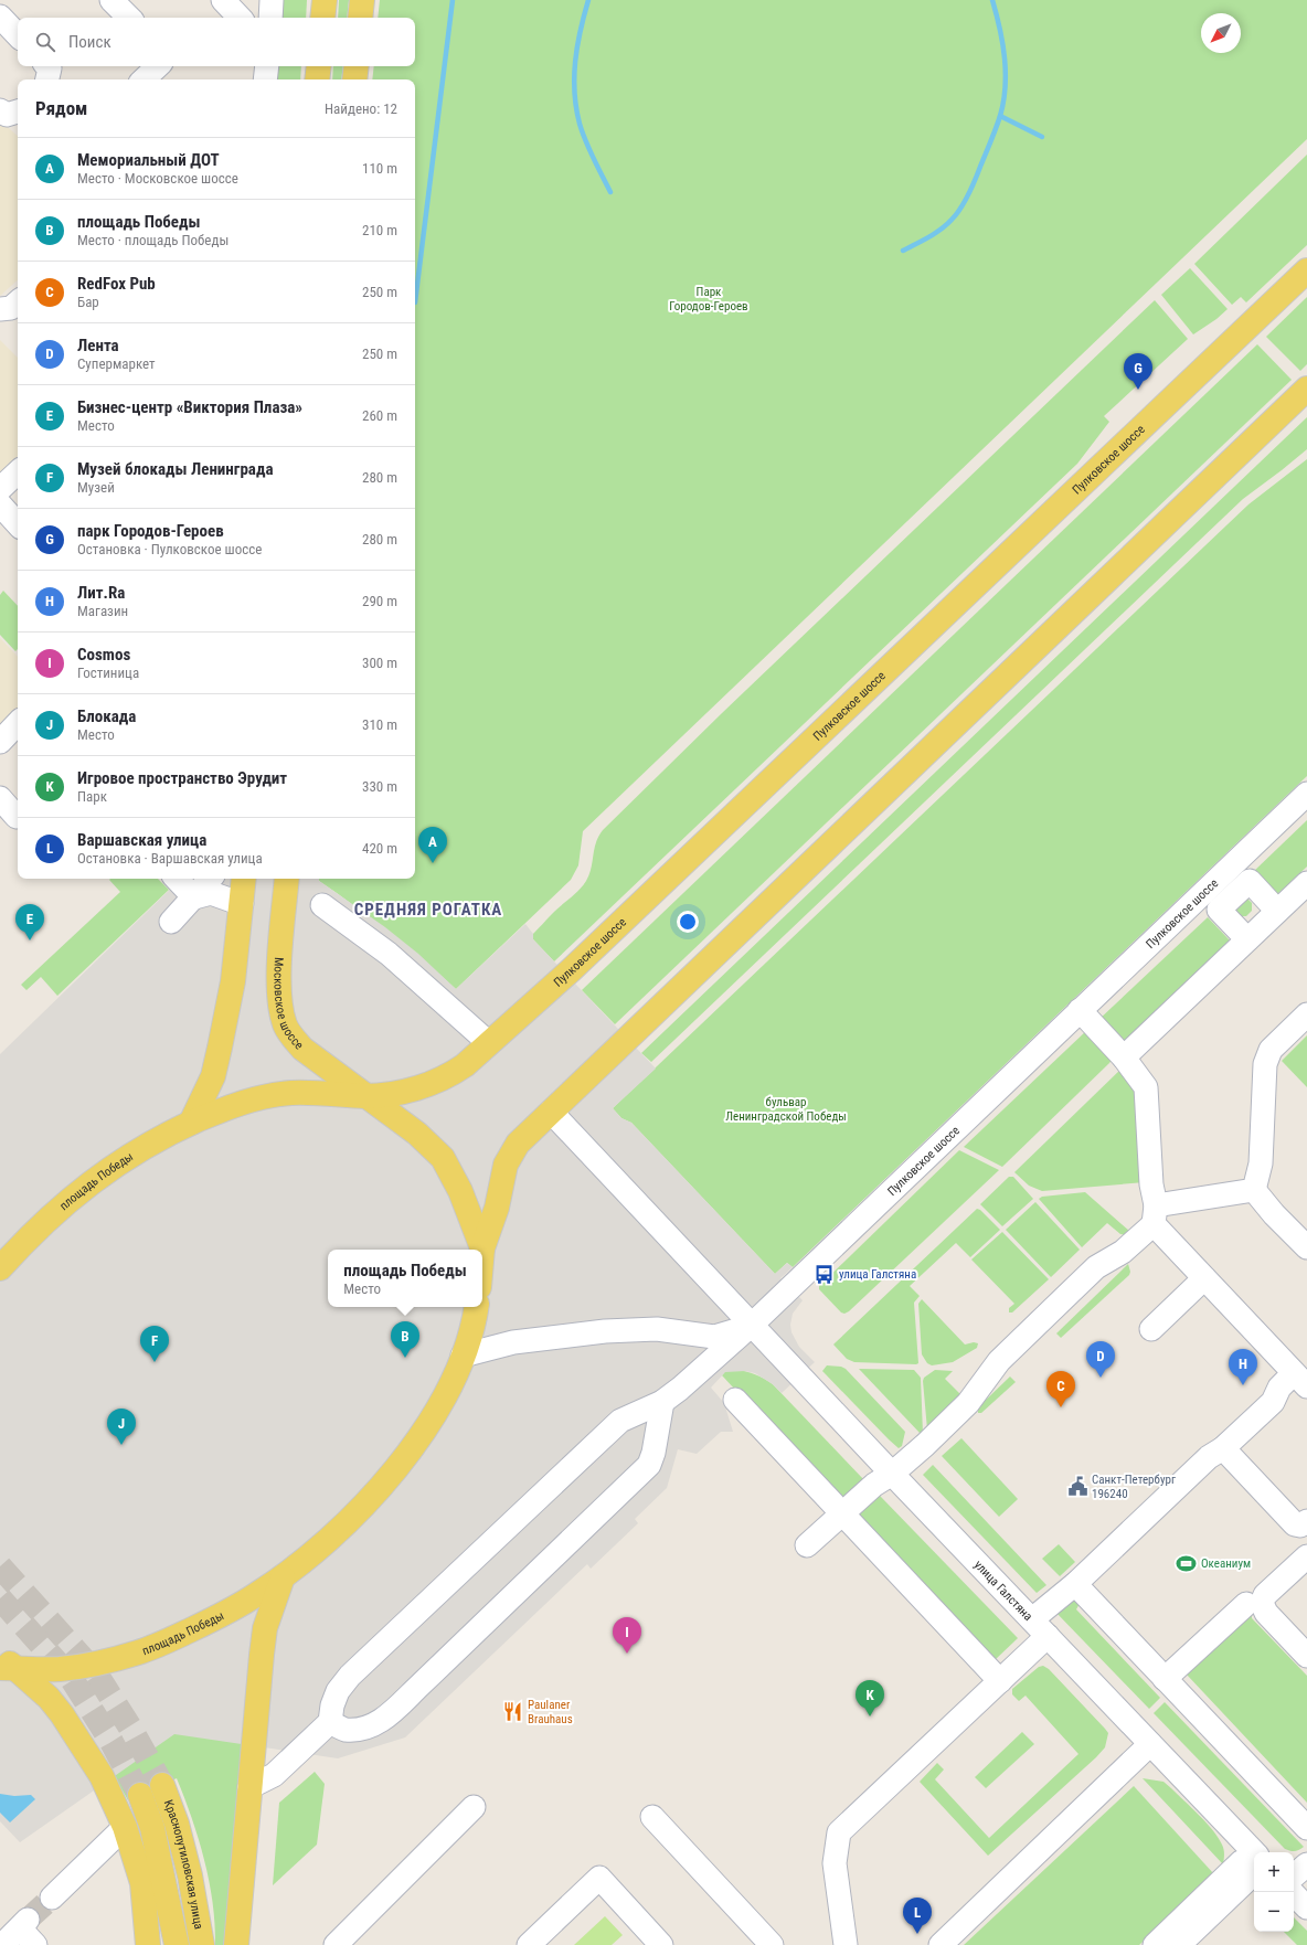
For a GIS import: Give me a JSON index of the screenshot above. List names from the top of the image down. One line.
{"streets":{"main road":["Пулковское шоссе","Московское шоссе","площадь Победы","Краснопутиловская улица"],"street":["улица Галстяна"]},"crossings":[["Пулковское шоссе","Московское шоссе"],["Пулковское шоссе","площадь Победы"],["Пулковское шоссе","улица Галстяна"],["Московское шоссе","площадь Победы"]],"districts":["СРЕДНЯЯ РОГАТКА"],"parks":["Парк Городов-Героев","бульвар Ленинградской Победы"],"places":{"bus stop":["улица Галстяна"],"public building":["Санкт-Петербург 196240"],"sports":["Океаниум"],"restaurant":["Paulaner Brauhaus"]},"north":"bottom left","page":{"search":"Поиск","heading":["Рядом","Найдено: 12"],"list":[{"mark":"A","name":"Мемориальный ДОТ","note":"Место · Московское шоссе","value":"110 m"},{"mark":"B","name":"площадь Победы","note":"Место · площадь Победы","value":"210 m"},{"mark":"C","name":"RedFox Pub","note":"Бар","value":"250 m"},{"mark":"D","name":"Лента","note":"Супермаркет","value":"250 m"},{"mark":"E","name":"Бизнес-центр «Виктория Плаза»","note":"Место","value":"260 m"},{"mark":"F","name":"Музей блокады Ленинграда","note":"Музей","value":"280 m"},{"mark":"G","name":"парк Городов-Героев","note":"Остановка · Пулковское шоссе","value":"280 m"},{"mark":"H","name":"Лит.Ra","note":"Магазин","value":"290 m"},{"mark":"I","name":"Cosmos","note":"Гостиница","value":"300 m"},{"mark":"J","name":"Блокада","note":"Место","value":"310 m"},{"mark":"K","name":"Игровое пространство Эрудит","note":"Парк","value":"330 m"},{"mark":"L","name":"Варшавская улица","note":"Остановка · Варшавская улица","value":"420 m"}],"pins":["G","A","E","B","F","D","H","C","J","I","K","L"],"popup":["площадь Победы","Место"],"map_buttons":["+","−"]}}
